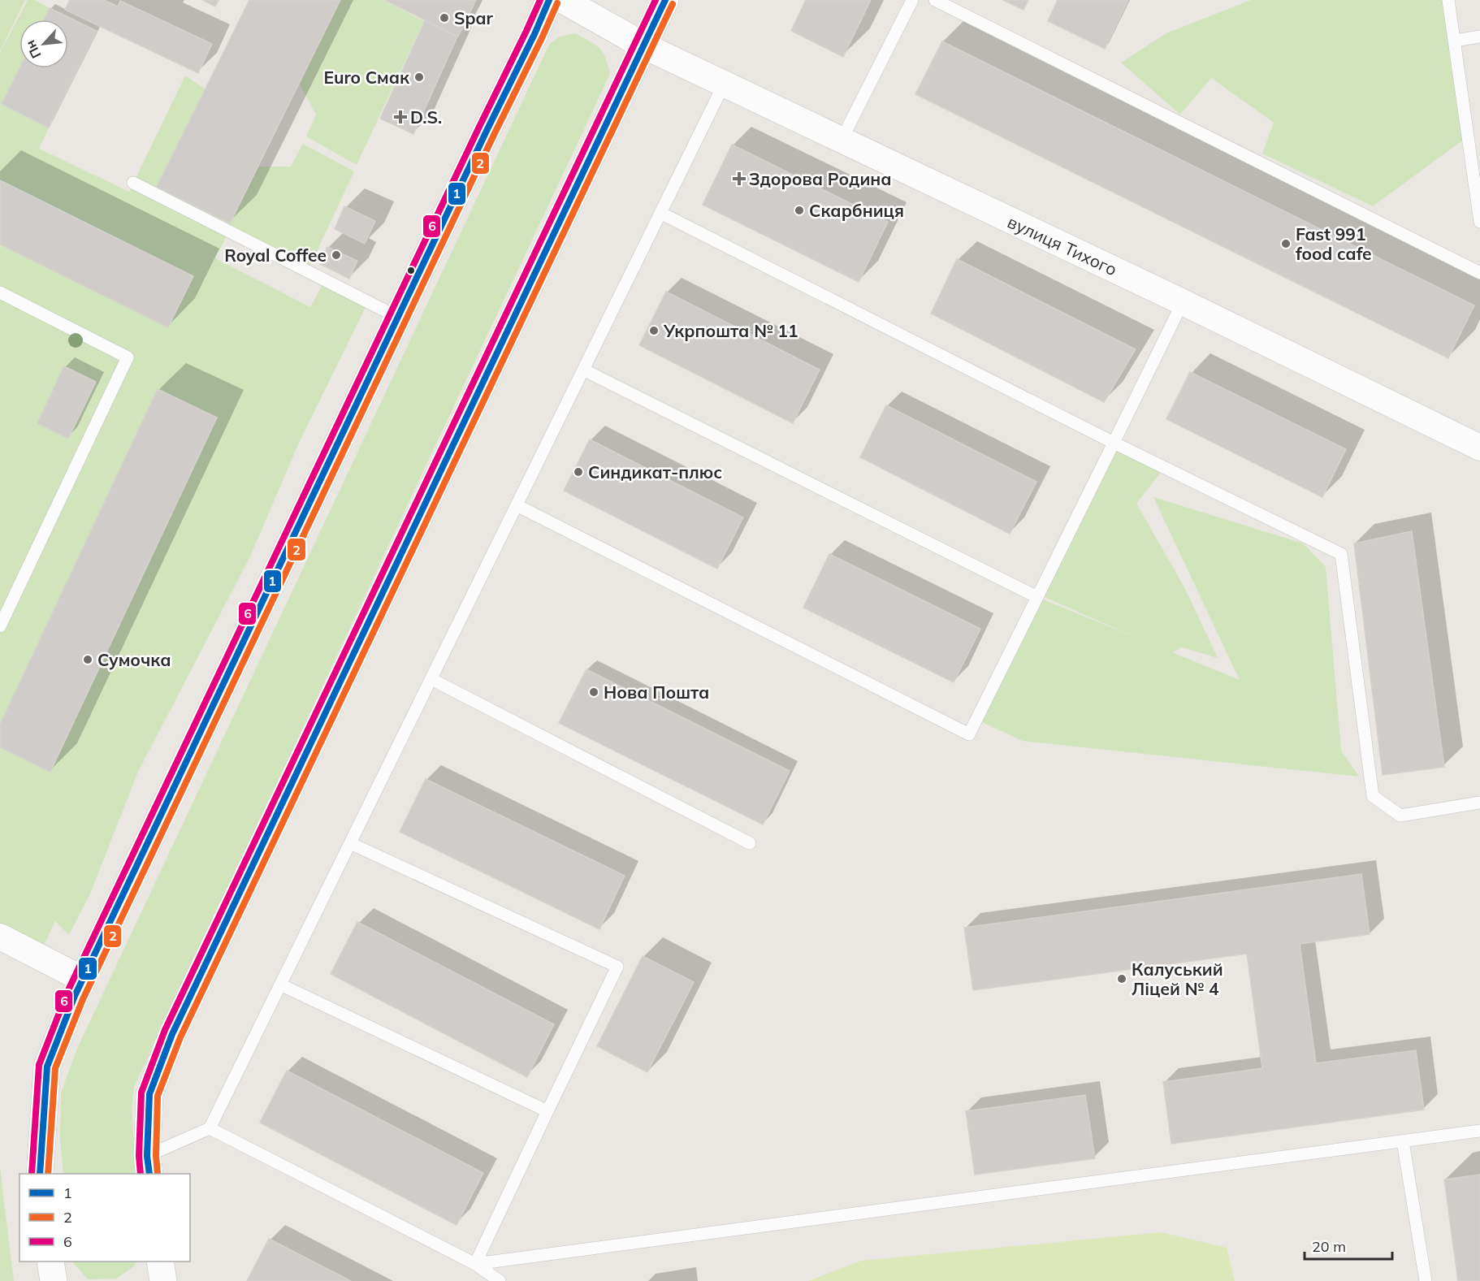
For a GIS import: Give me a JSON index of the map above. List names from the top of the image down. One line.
{"streets":{"street":["вулиця Тихого"]},"places":{"other":["Spar","Euro Смак","Скарбниця","Fast 991 food cafe","Royal Coffee","Укрпошта № 11","Синдикат-плюс","Сумочка","Нова Пошта","Калуський Ліцей № 4"],"health":["D.S.","Здорова Родина"]},"lines":["transit line 1","transit line 6","transit line 2"],"legend":["1","2","6"],"scale_bar":"20 m","north":"bottom left"}
